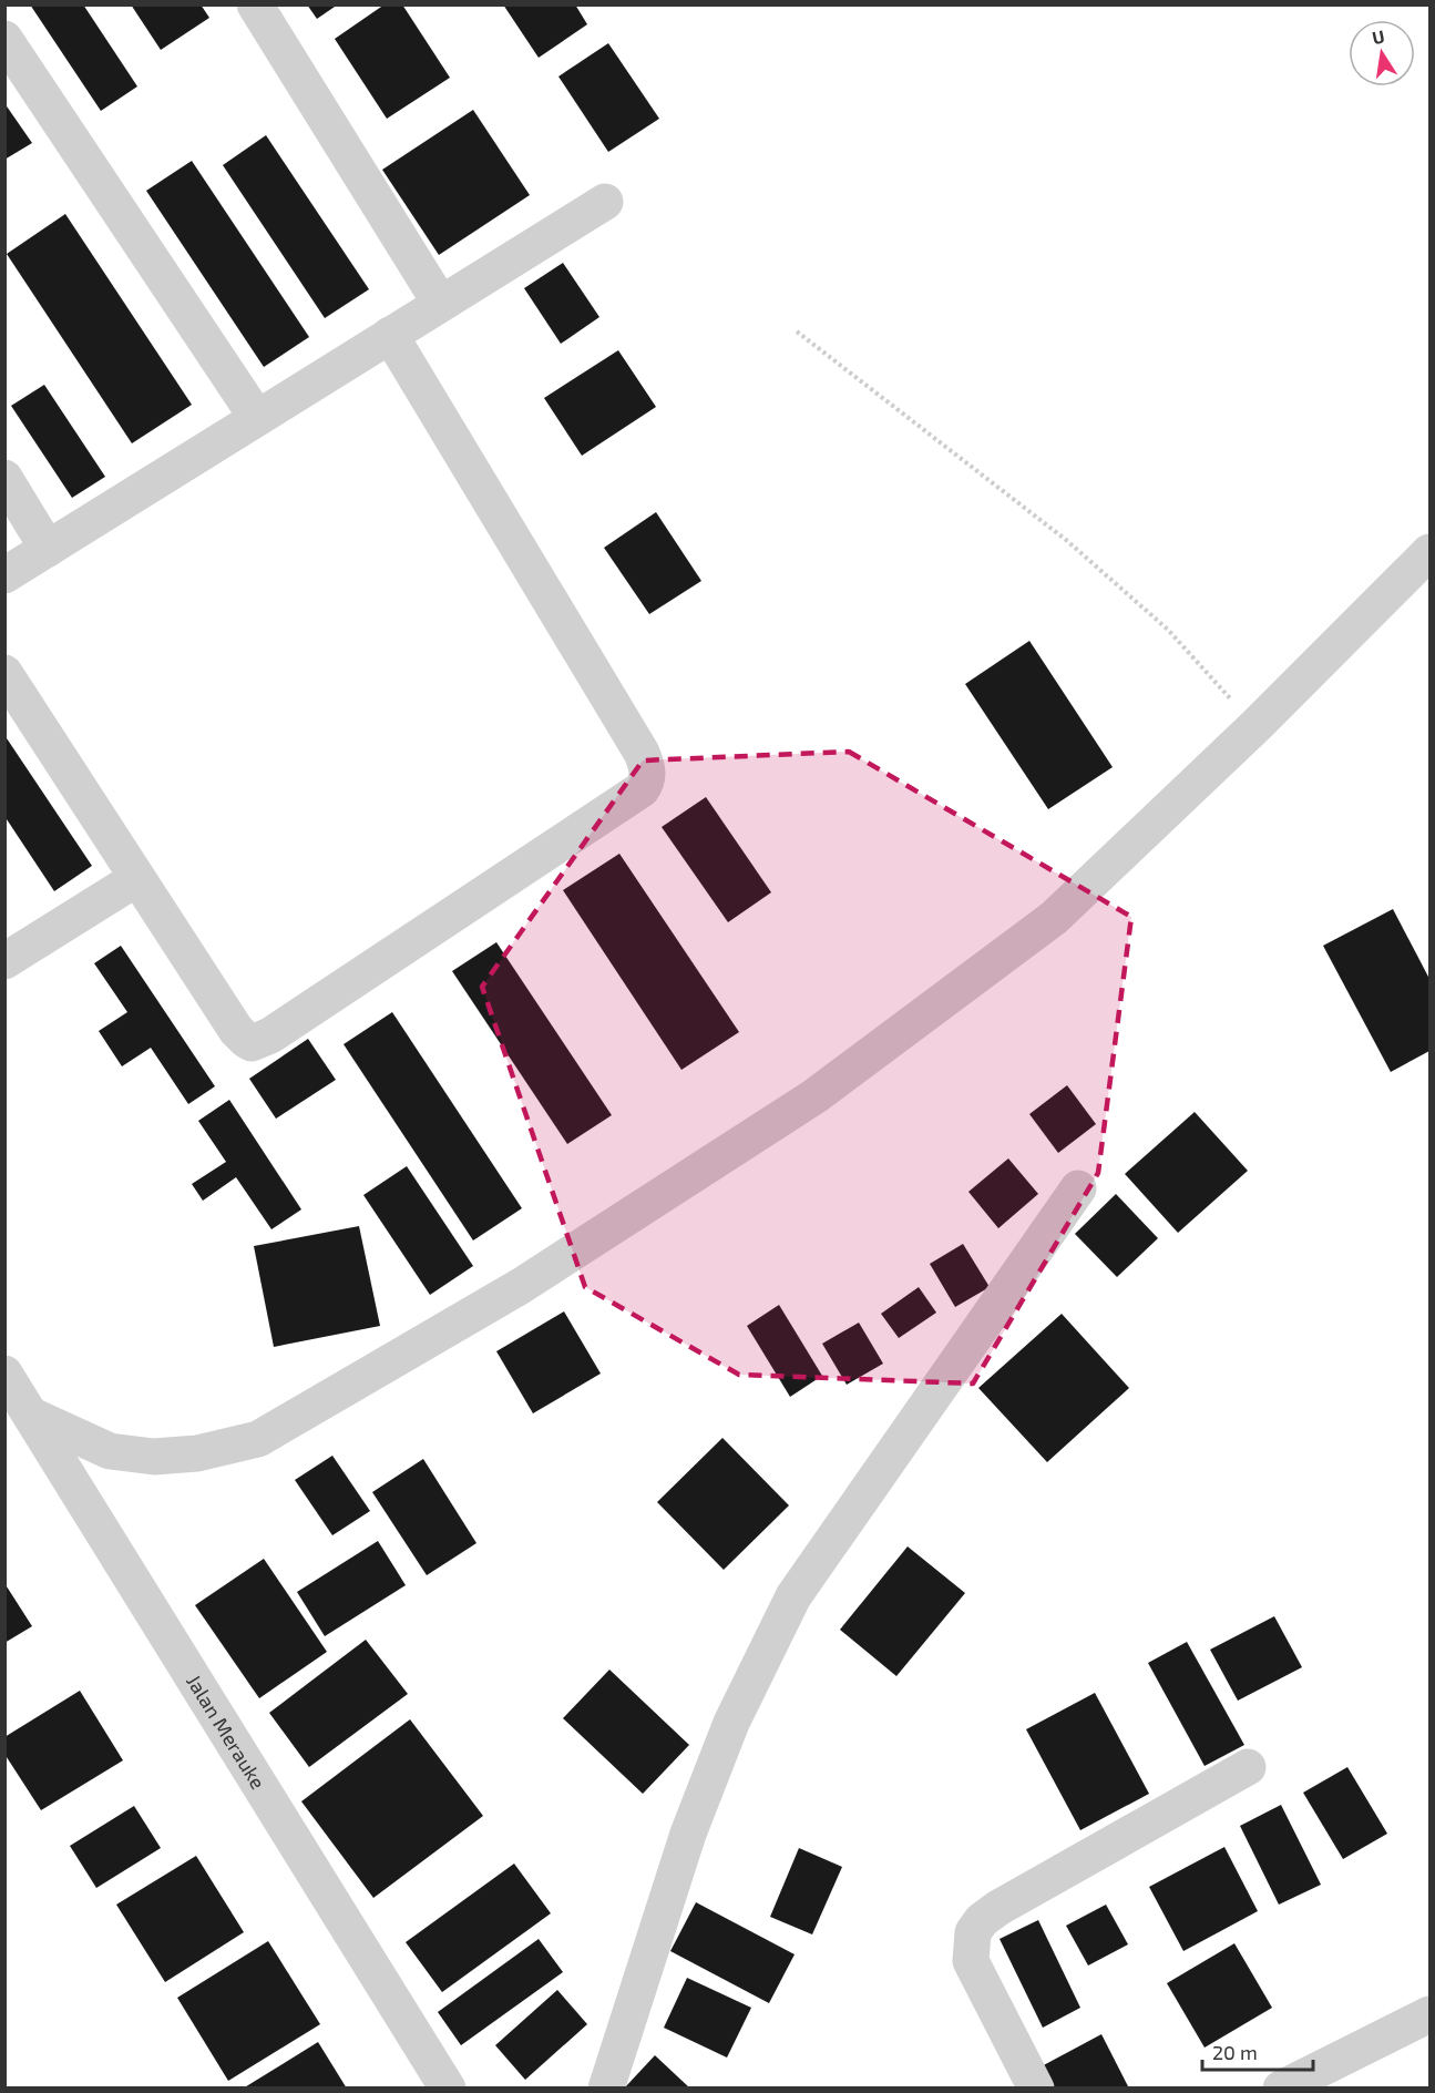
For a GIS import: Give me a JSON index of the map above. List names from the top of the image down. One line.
{"streets":{"street":["Jalan Merauke"]},"scale_bar":"20 m","north":"top"}
